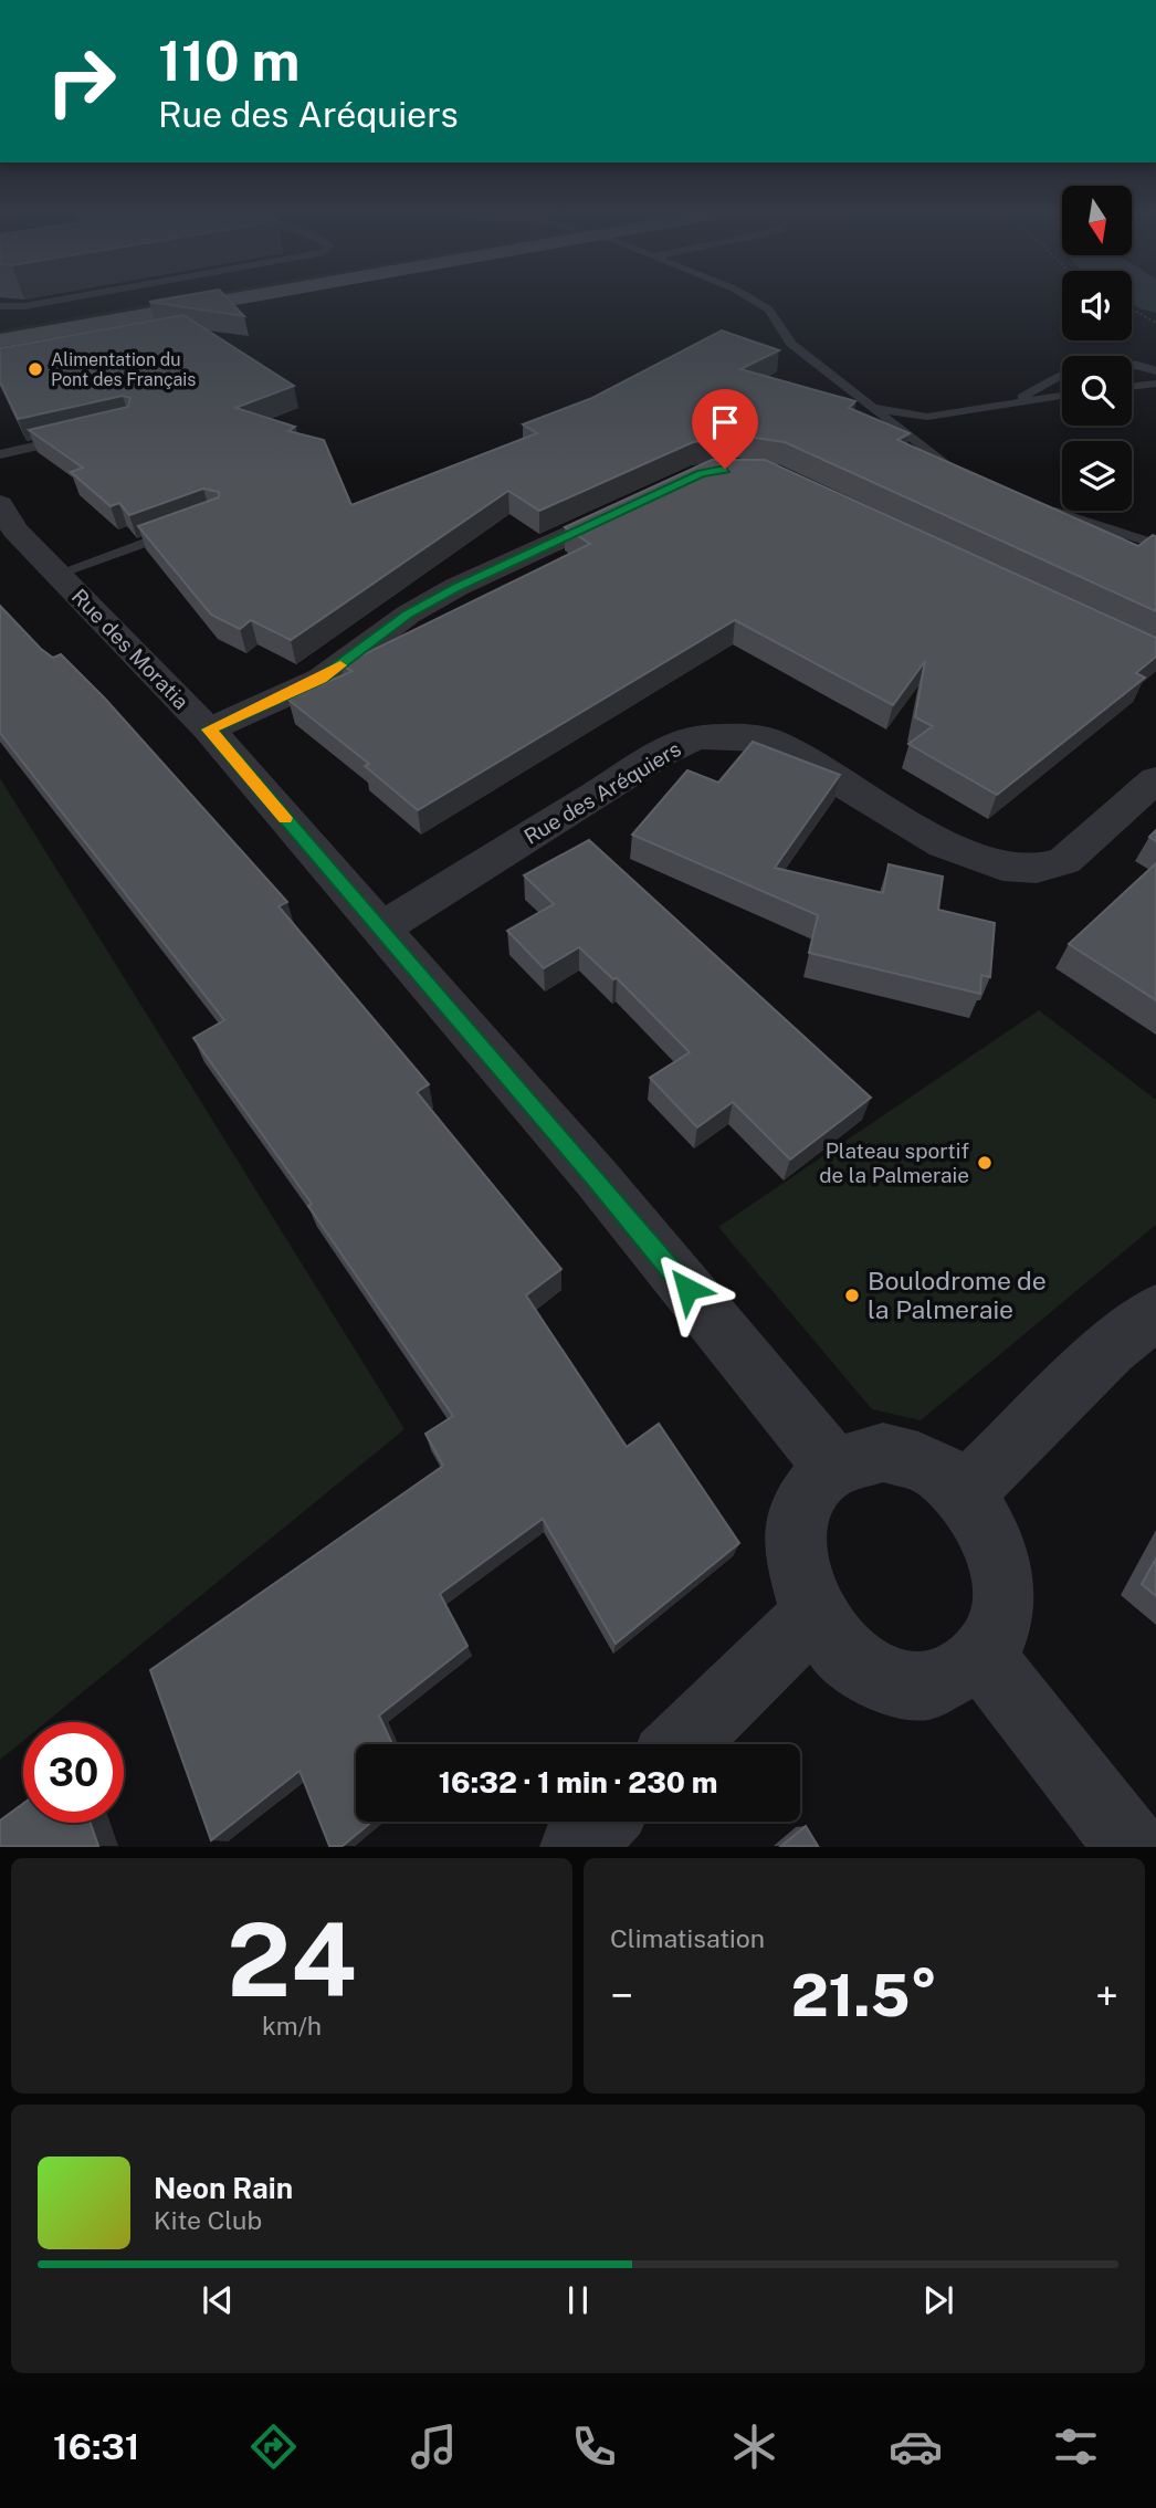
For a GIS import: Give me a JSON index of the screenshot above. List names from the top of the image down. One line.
{"streets":{"street":["Rue des Moratia","Rue des Aréquiers"]},"crossings":[["Rue des Moratia","Rue des Aréquiers"]],"places":["Alimentation du Pont des Français","Plateau sportif de la Palmeraie","Boulodrome de la Palmeraie"],"north":"bottom","page":{"turn":["110 m","Rue des Aréquiers"],"limit":"30","trip":"16:32 · 1 min · 230 m","tile":[["24","km/h"],"Climatisation"],"heat":["−","21.5°","+"],"song":["Neon Rain","Kite Club"],"tabs":"16:31"}}
